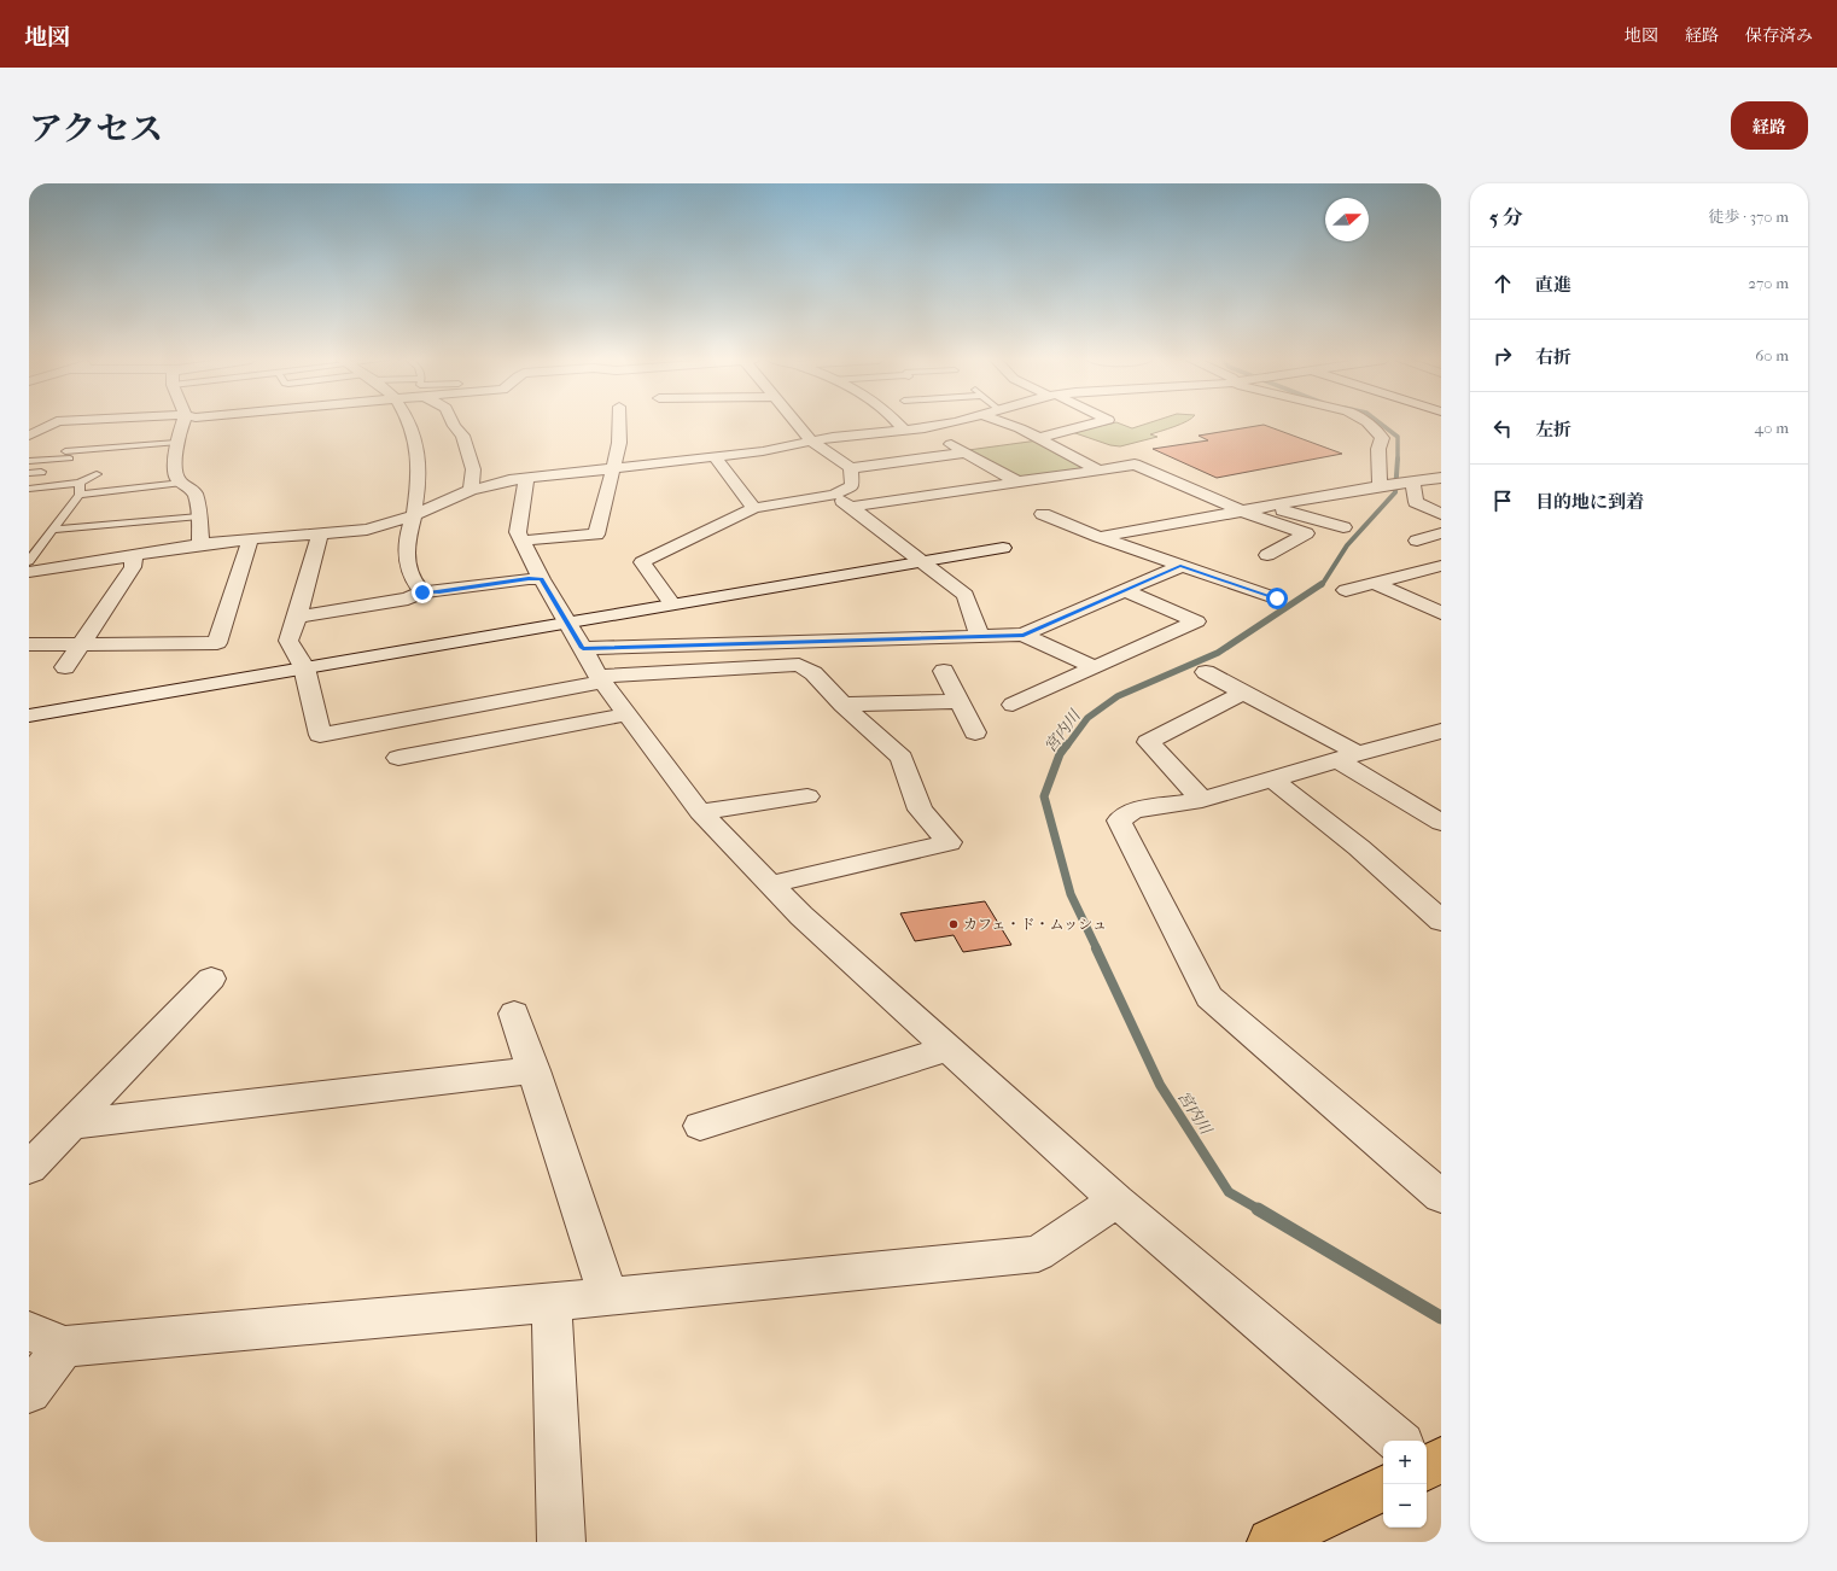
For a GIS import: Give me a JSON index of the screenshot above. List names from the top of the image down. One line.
{"water":["宮内川"],"places":["カフェ・ド・ムッシュ"],"north":"right","page":{"header":"地図","nav":["地図","経路","保存済み"],"title":"アクセス","buttons":"経路","heading":["5 分","徒歩 · 370 m"],"list":[["直進","270 m"],["右折","60 m"],["左折","40 m"],"目的地に到着"],"map_buttons":["+","−"]}}
